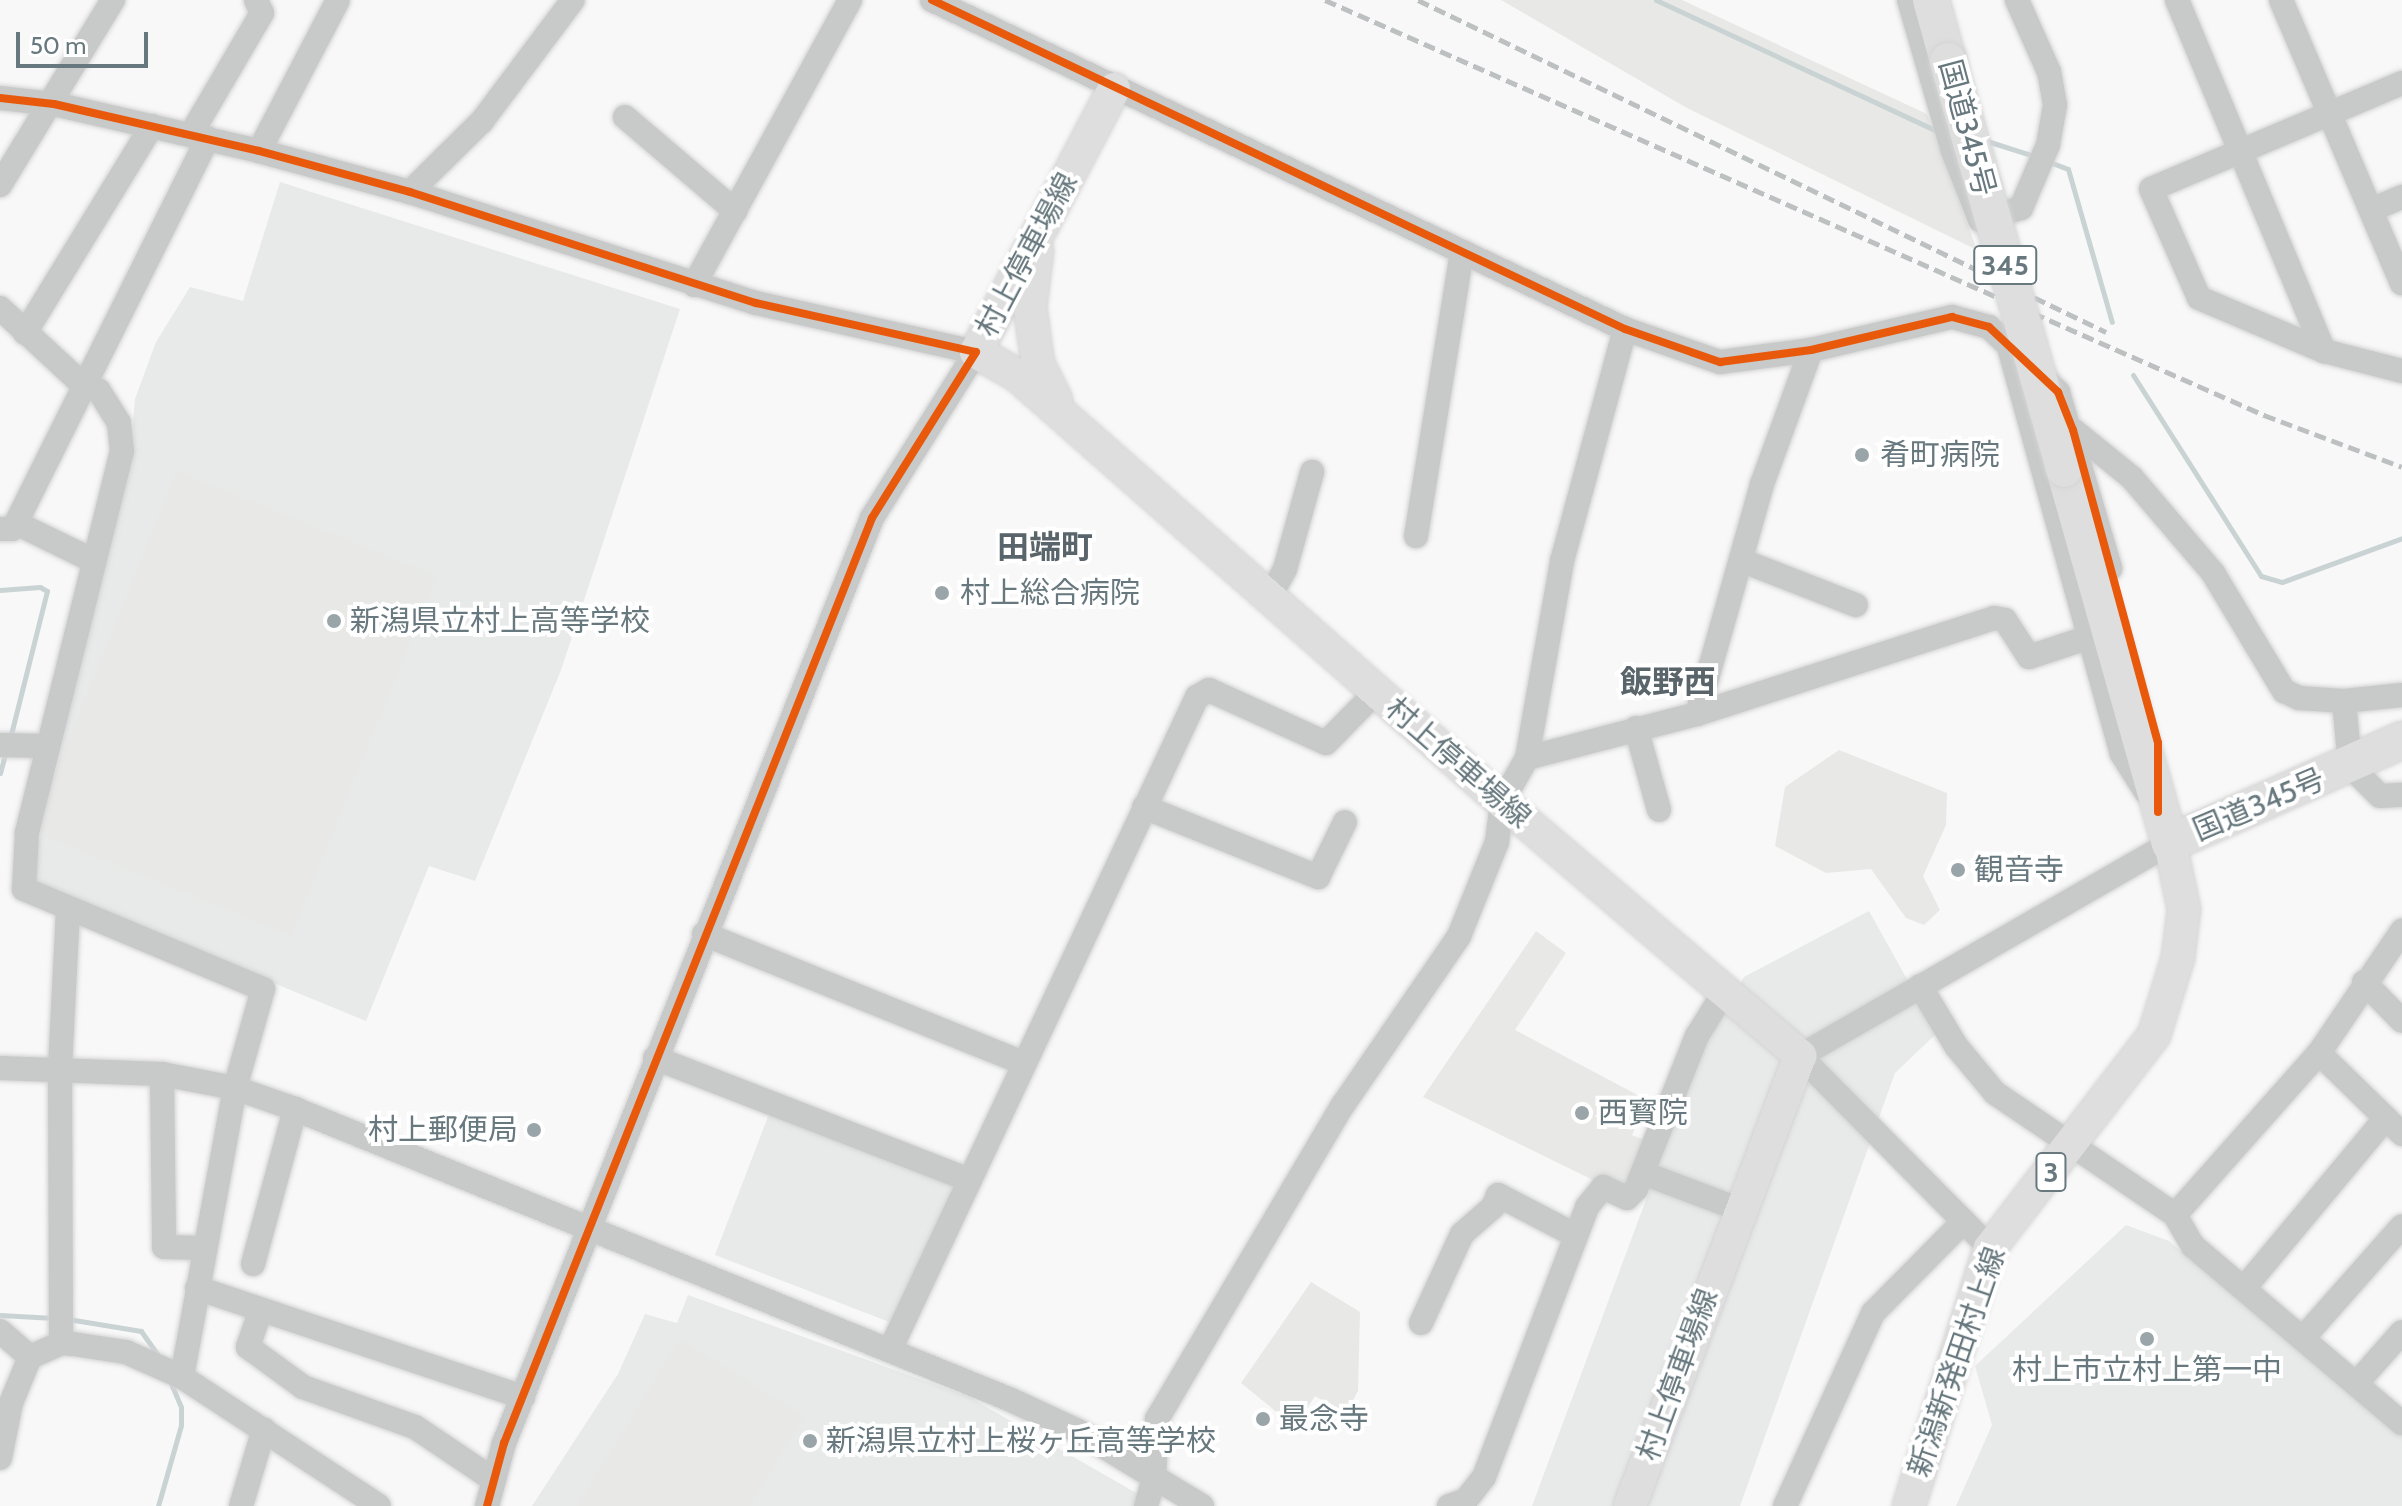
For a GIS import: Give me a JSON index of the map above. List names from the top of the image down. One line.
{"streets":{"highway":["国道345号","345"],"main road":["村上停車場線","3","新潟新発田村上線"]},"crossings":[["国道345号","新潟新発田村上線"]],"districts":["田端町","飯野西"],"places":["肴町病院","村上総合病院","新潟県立村上高等学校","観音寺","西寳院","村上郵便局","村上市立村上第一中","最念寺","新潟県立村上桜ヶ丘高等学校"],"scale_bar":"50 m"}
